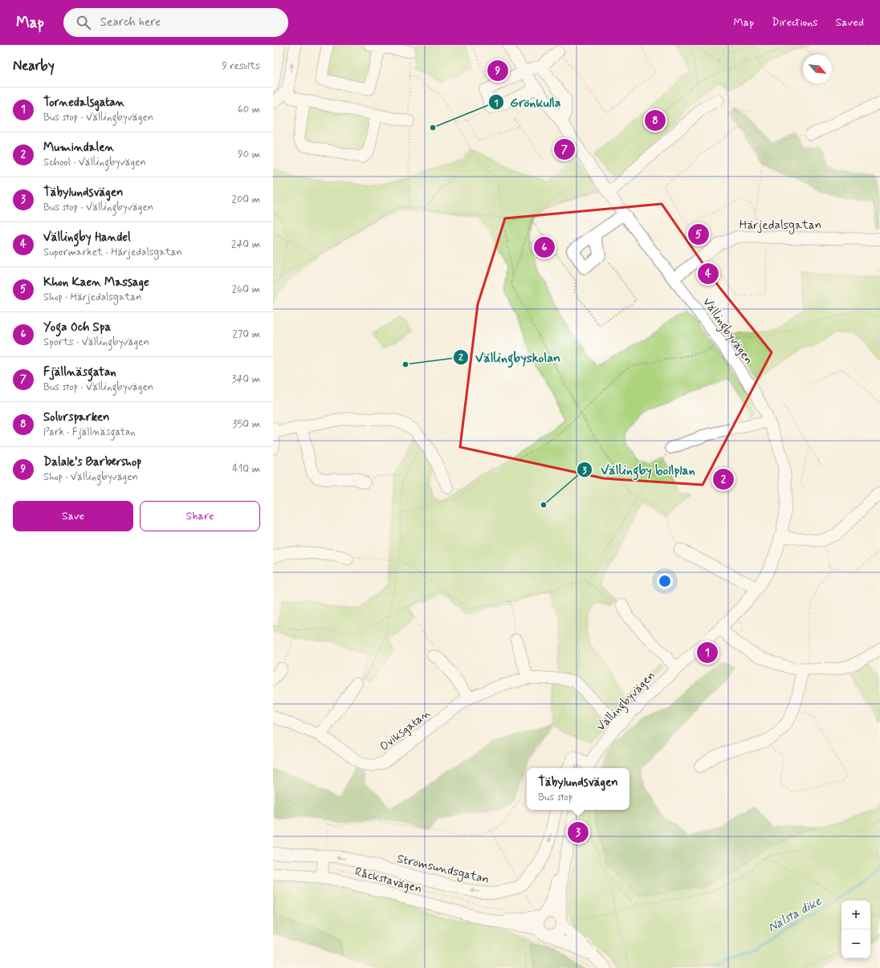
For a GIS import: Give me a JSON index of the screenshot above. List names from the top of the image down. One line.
{"streets":{"street":["Härjedalsgatan","Vällingbyvägen","Oviksgatan","Strömsundsgatan","Råckstavägen"]},"crossings":[["Härjedalsgatan","Vällingbyvägen"]],"one_way":["Strömsundsgatan"],"water":["Nälsta dike"],"places":["Grönkulla","Vällingbyskolan","Vällingby bollplan"],"north":"bottom right","page":{"header":"Map","search":"Search here","nav":["Map","Directions","Saved"],"heading":["Nearby","9 results"],"pins":["9","8","7","5","6","4","2","1","3"],"list":[{"mark":"1","name":"Tornedalsgatan","note":"Bus stop · Vällingbyvägen","value":"60 m"},{"mark":"2","name":"Mumindalen","note":"School · Vällingbyvägen","value":"90 m"},{"mark":"3","name":"Täbylundsvägen","note":"Bus stop · Vällingbyvägen","value":"200 m"},{"mark":"4","name":"Vällingby Handel","note":"Supermarket · Härjedalsgatan","value":"240 m"},{"mark":"5","name":"Khon Kaen Massage","note":"Shop · Härjedalsgatan","value":"260 m"},{"mark":"6","name":"Yoga Och Spa","note":"Sports · Vällingbyvägen","value":"270 m"},{"mark":"7","name":"Fjällnäsgatan","note":"Bus stop · Vällingbyvägen","value":"340 m"},{"mark":"8","name":"Solursparken","note":"Park · Fjällnäsgatan","value":"350 m"},{"mark":"9","name":"Dalale’s Barbershop","note":"Shop · Vällingbyvägen","value":"410 m"}],"buttons":["Save","Share"],"popup":["Täbylundsvägen","Bus stop"],"map_buttons":["+","−"]}}
